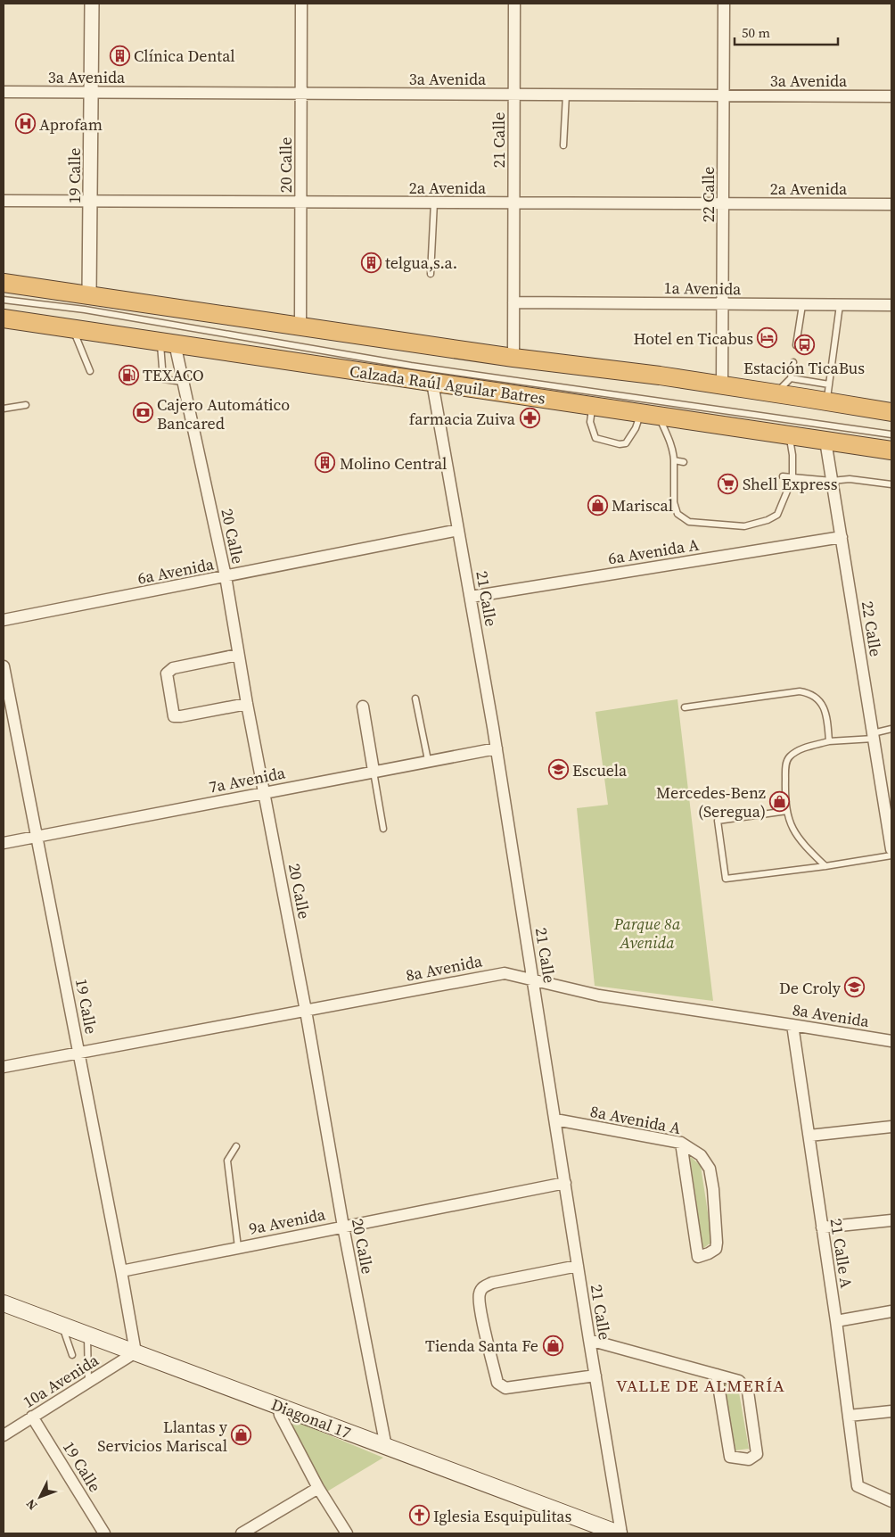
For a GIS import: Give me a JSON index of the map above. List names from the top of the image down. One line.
{"streets":{"highway":["Calzada Raúl Aguilar Batres"],"main road":["Diagonal 17"],"street":["3a Avenida","21 Calle","20 Calle","19 Calle","2a Avenida","22 Calle","1a Avenida","6a Avenida A","6a Avenida","7a Avenida","8a Avenida","8a Avenida A","9a Avenida","21 Calle A","10a Avenida"]},"crossings":[["3a Avenida","21 Calle"],["3a Avenida","20 Calle"],["3a Avenida","19 Calle"],["3a Avenida","22 Calle"],["21 Calle","2a Avenida"],["21 Calle","1a Avenida"],["21 Calle","Calzada Raúl Aguilar Batres"],["21 Calle","6a Avenida A"],["21 Calle","6a Avenida"],["21 Calle","7a Avenida"],["21 Calle","8a Avenida"],["21 Calle","8a Avenida A"],["21 Calle","9a Avenida"],["21 Calle","Diagonal 17"],["20 Calle","2a Avenida"],["20 Calle","Calzada Raúl Aguilar Batres"],["20 Calle","6a Avenida"],["20 Calle","7a Avenida"],["20 Calle","8a Avenida"],["20 Calle","9a Avenida"],["20 Calle","Diagonal 17"],["19 Calle","2a Avenida"],["19 Calle","7a Avenida"],["19 Calle","8a Avenida"],["19 Calle","9a Avenida"],["19 Calle","10a Avenida"],["19 Calle","Diagonal 17"],["2a Avenida","22 Calle"],["22 Calle","1a Avenida"],["22 Calle","Calzada Raúl Aguilar Batres"],["22 Calle","6a Avenida A"],["8a Avenida","21 Calle A"],["10a Avenida","Diagonal 17"]],"districts":["VALLE DE ALMERÍA"],"parks":["Parque 8a Avenida"],"places":{"building":["Clínica Dental","telgua,s.a.","Molino Central"],"hospital":["Aprofam"],"hotel":["Hotel en Ticabus"],"bus stop":["Estación TicaBus"],"fuel station":["TEXACO"],"bank":["Cajero Automático Bancared"],"pharmacy":["farmacia Zuiva"],"supermarket":["Shell Express"],"shop":["Mariscal","Mercedes-Benz (Seregua)","Tienda Santa Fe","Llantas y Servicios Mariscal"],"school or university":["Escuela","De Croly"],"church":["Iglesia Esquipulitas"]},"scale_bar":"50 m","north":"bottom left"}
